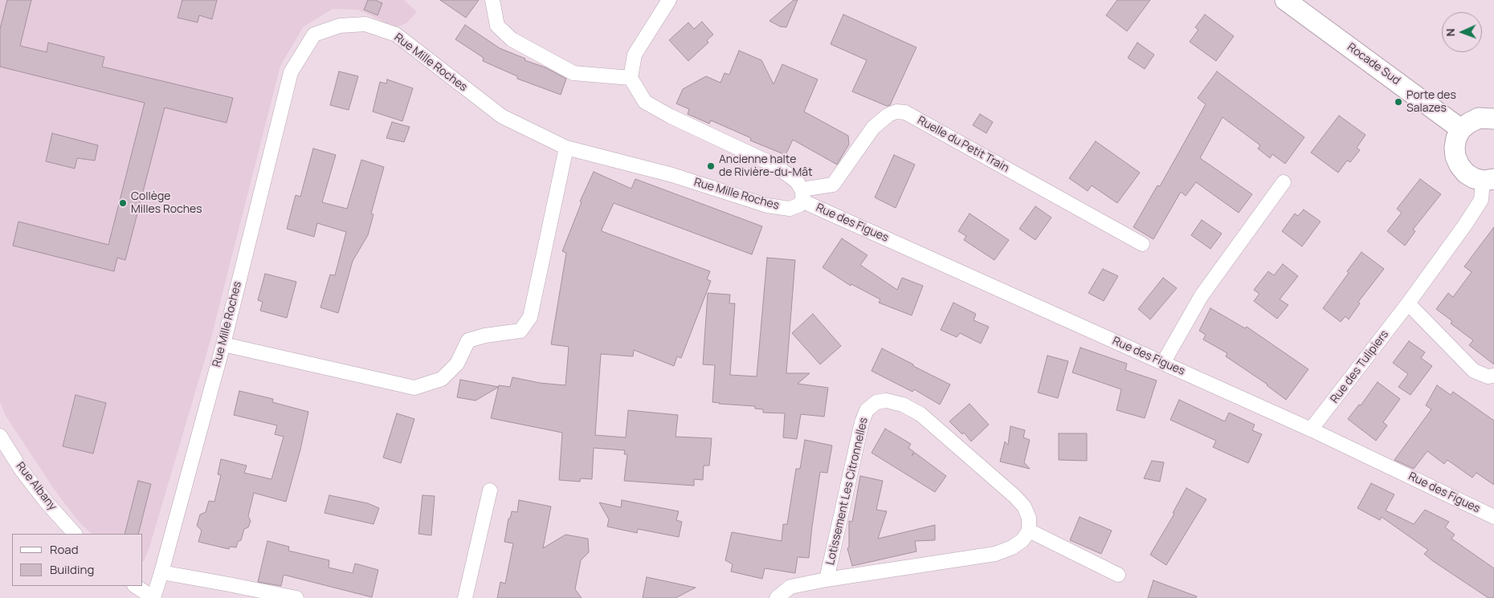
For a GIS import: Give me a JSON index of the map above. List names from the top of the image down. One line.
{"streets":{"main road":["Rocade Sud"],"street":["Rue Mille Roches","Ruelle du Petit Train","Rue des Figues","Rue des Tulipiers","Rue Albany","Lotissement Les Citronnelles"]},"crossings":[["Rue Mille Roches","Ruelle du Petit Train"],["Rue Mille Roches","Rue des Figues"],["Ruelle du Petit Train","Rue des Figues"],["Rue des Figues","Rue des Tulipiers"]],"places":["Porte des Salazes","Ancienne halte de Rivière-du-Mât","Collège Milles Roches"],"legend":["Road","Building"],"north":"left"}
